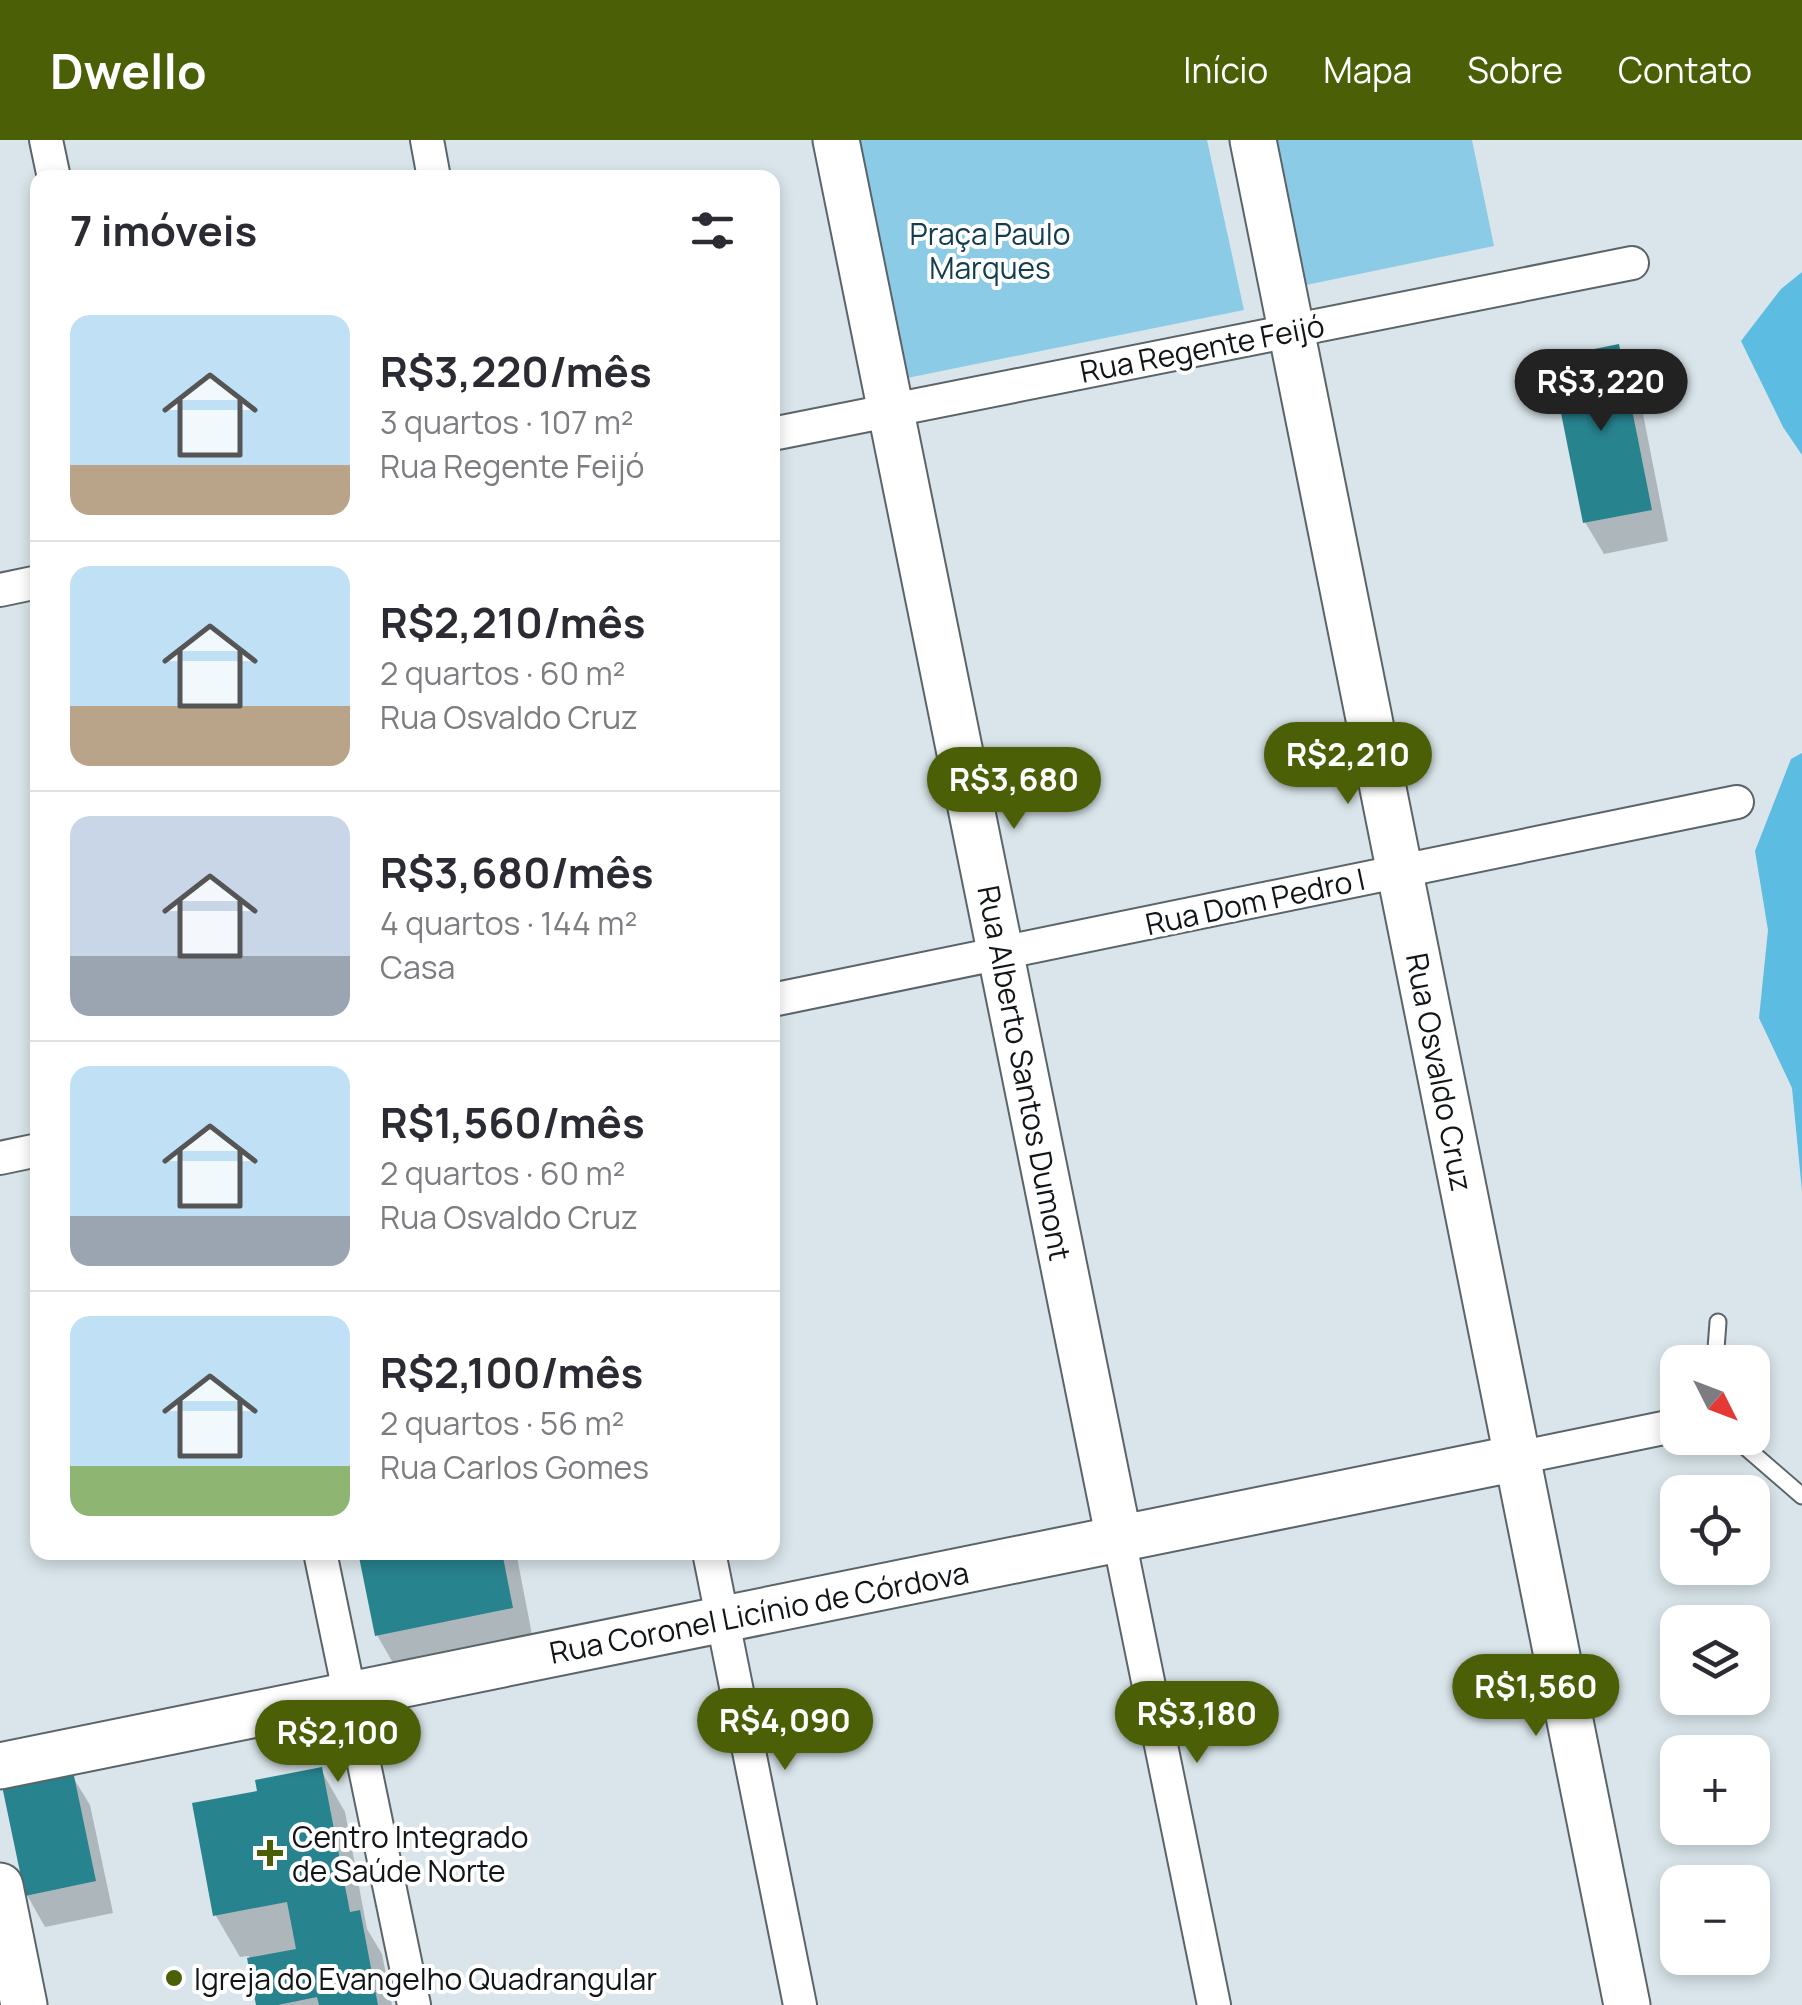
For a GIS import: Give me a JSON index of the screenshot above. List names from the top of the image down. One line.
{"streets":{"street":["Rua Regente Feijó","Rua Dom Pedro I","Rua Osvaldo Cruz","Rua Alberto Santos Dumont","Rua Coronel Licínio de Córdova"]},"crossings":[["Rua Regente Feijó","Rua Osvaldo Cruz"],["Rua Regente Feijó","Rua Alberto Santos Dumont"],["Rua Dom Pedro I","Rua Osvaldo Cruz"],["Rua Dom Pedro I","Rua Alberto Santos Dumont"],["Rua Osvaldo Cruz","Rua Coronel Licínio de Córdova"],["Rua Alberto Santos Dumont","Rua Coronel Licínio de Córdova"]],"parks":["Praça Paulo Marques"],"places":{"health":["Centro Integrado de Saúde Norte"],"other":["Igreja do Evangelho Quadrangular"]},"north":"bottom right","page":{"header":"Dwello","nav":["Início","Mapa","Sobre","Contato"],"heading":"7 imóveis","list":[{"name":"R$3,220/mês","note":"3 quartos · 107 m² · Rua Regente Feijó"},{"name":"R$2,210/mês","note":"2 quartos · 60 m² · Rua Osvaldo Cruz"},{"name":"R$3,680/mês","note":"4 quartos · 144 m² · Casa"},{"name":"R$1,560/mês","note":"2 quartos · 60 m² · Rua Osvaldo Cruz"},{"name":"R$2,100/mês","note":"2 quartos · 56 m² · Rua Carlos Gomes"}],"price":["R$3,220","R$2,210","R$3,680","R$1,560","R$3,180","R$4,090","R$2,100"],"map_buttons":["+","−"]}}
